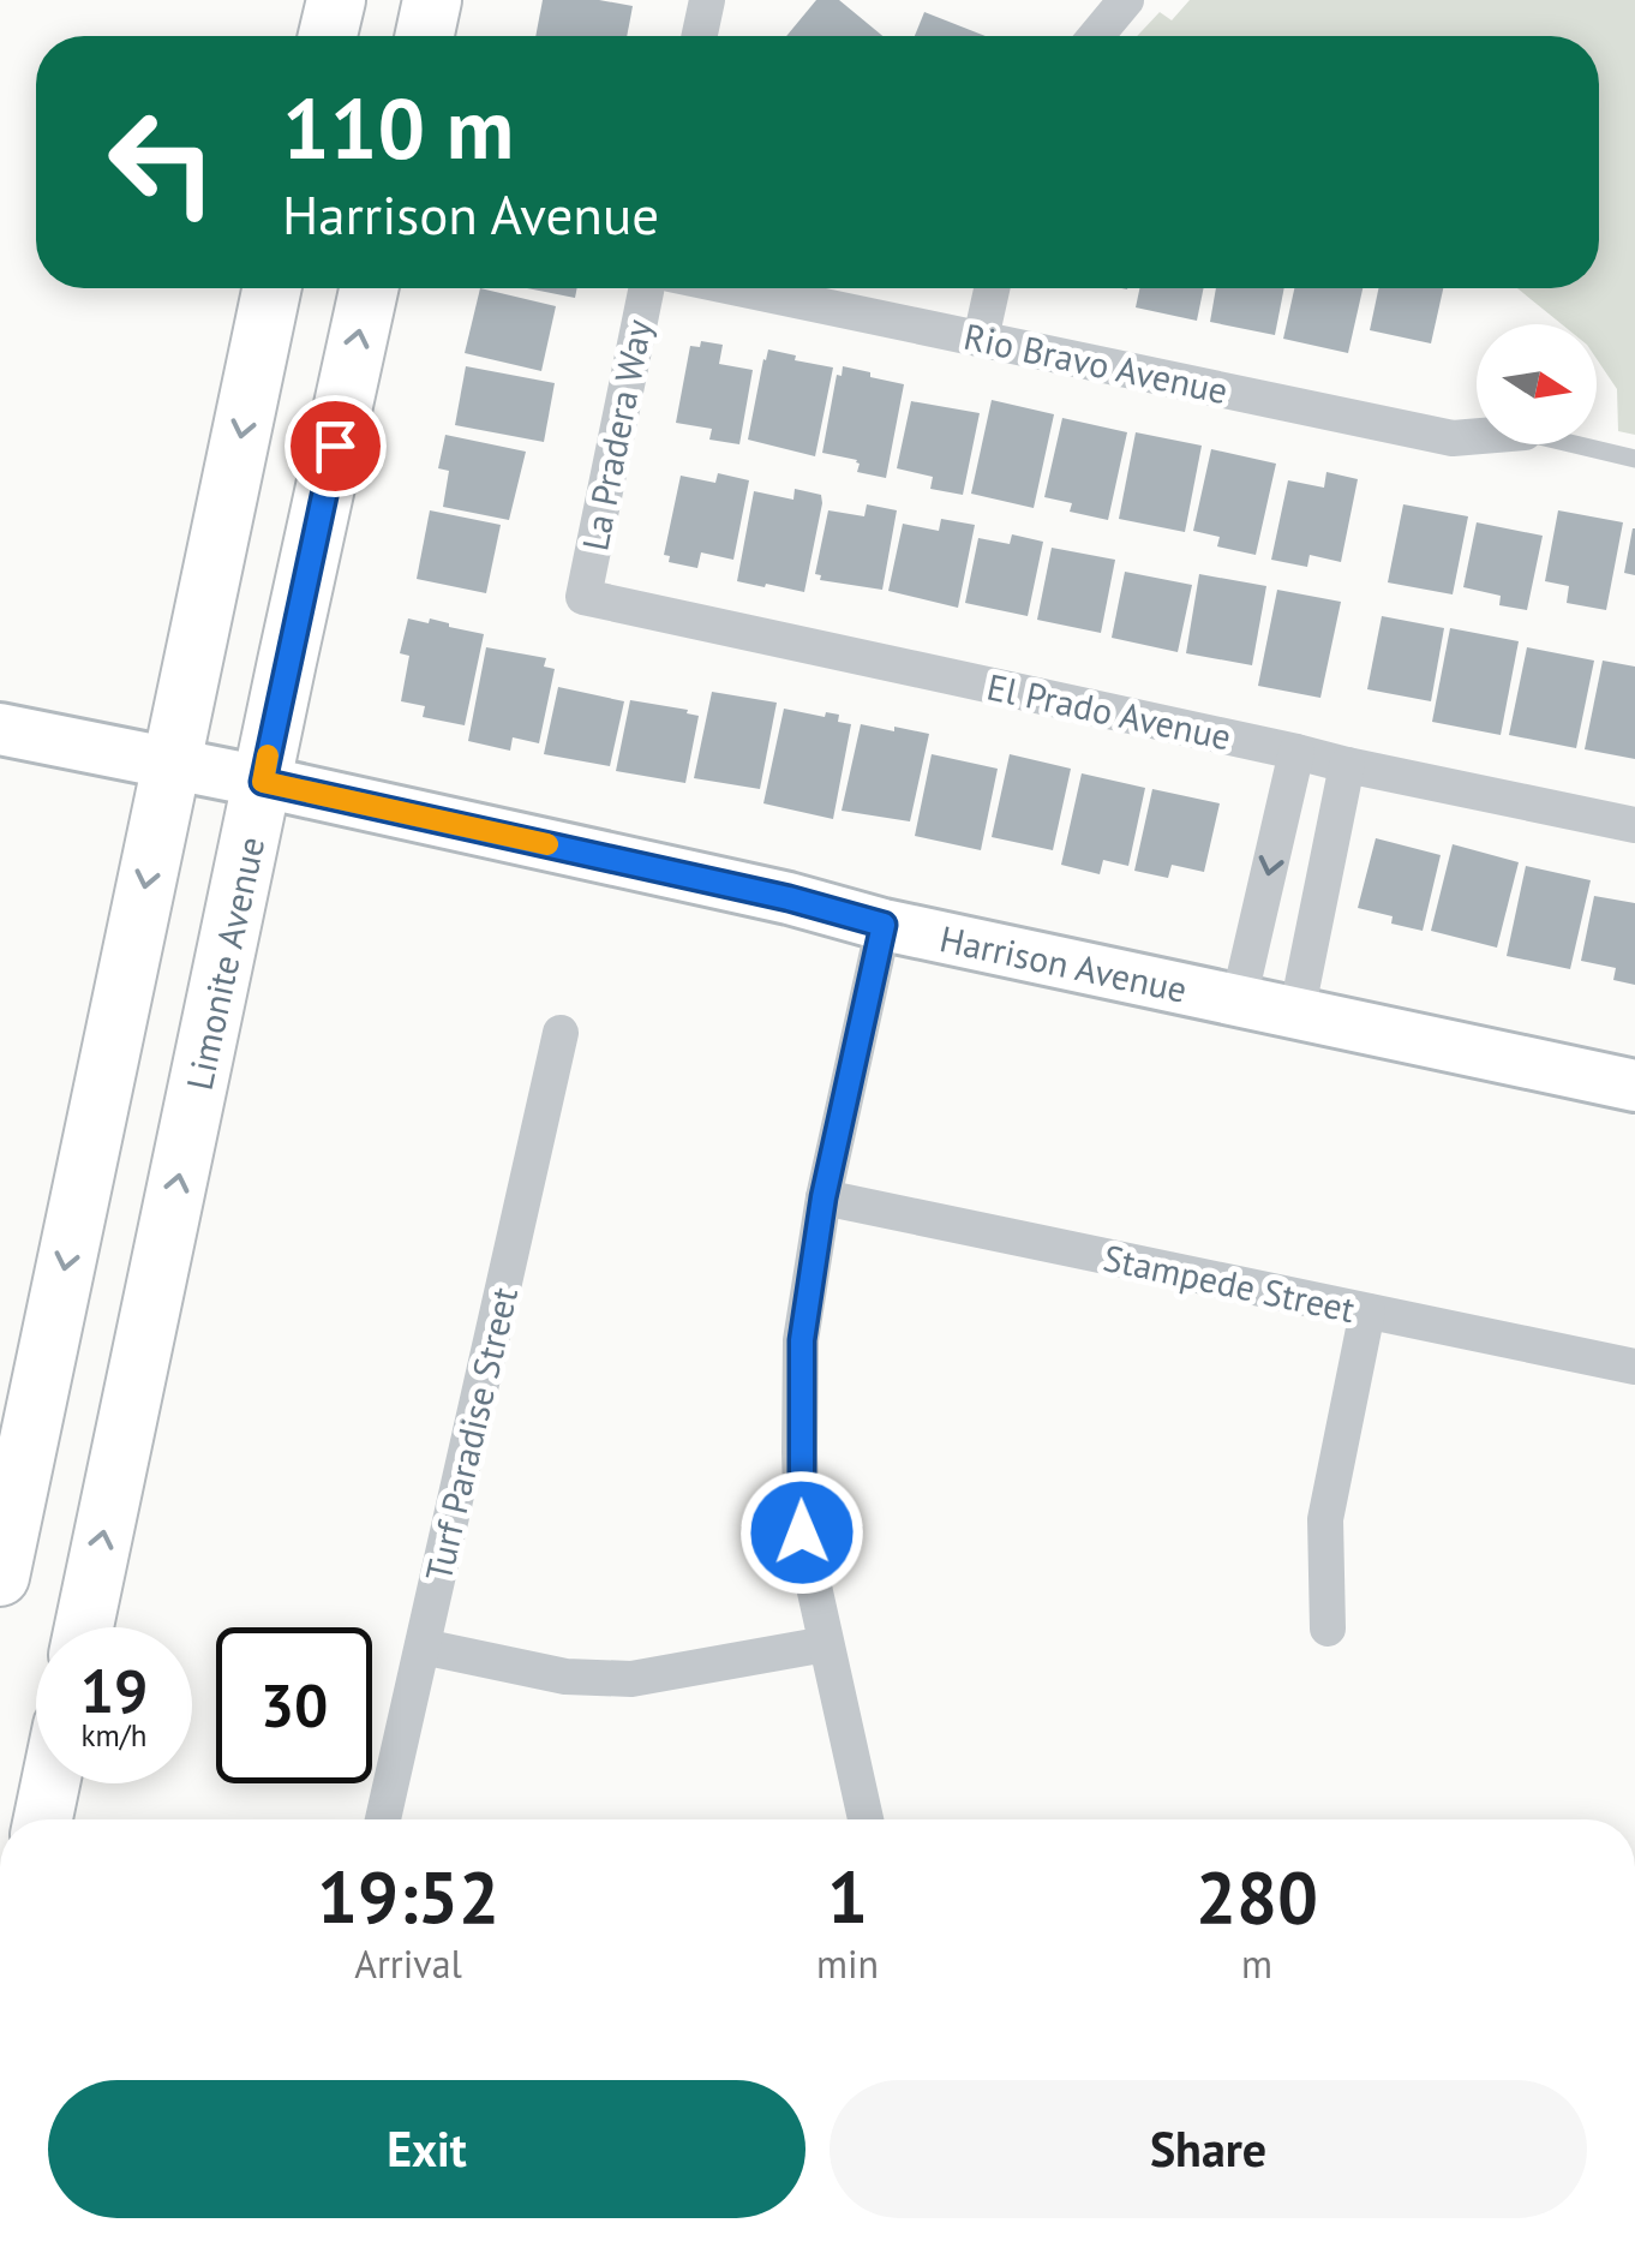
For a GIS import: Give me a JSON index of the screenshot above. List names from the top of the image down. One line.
{"streets":{"main road":["Limonite Avenue"],"street":["Rio Bravo Avenue","La Pradera Way","El Prado Avenue","Harrison Avenue","Stampede Street","Turf Paradise Street"]},"crossings":[["La Pradera Way","El Prado Avenue"],["Limonite Avenue","Harrison Avenue"]],"north":"right","page":{"turn":["110 m","Harrison Avenue"],"speed":"19 km/h","limit":"30","eta":["19:52","Arrival","1","min","280","m"],"buttons":["Exit","Share"]}}
